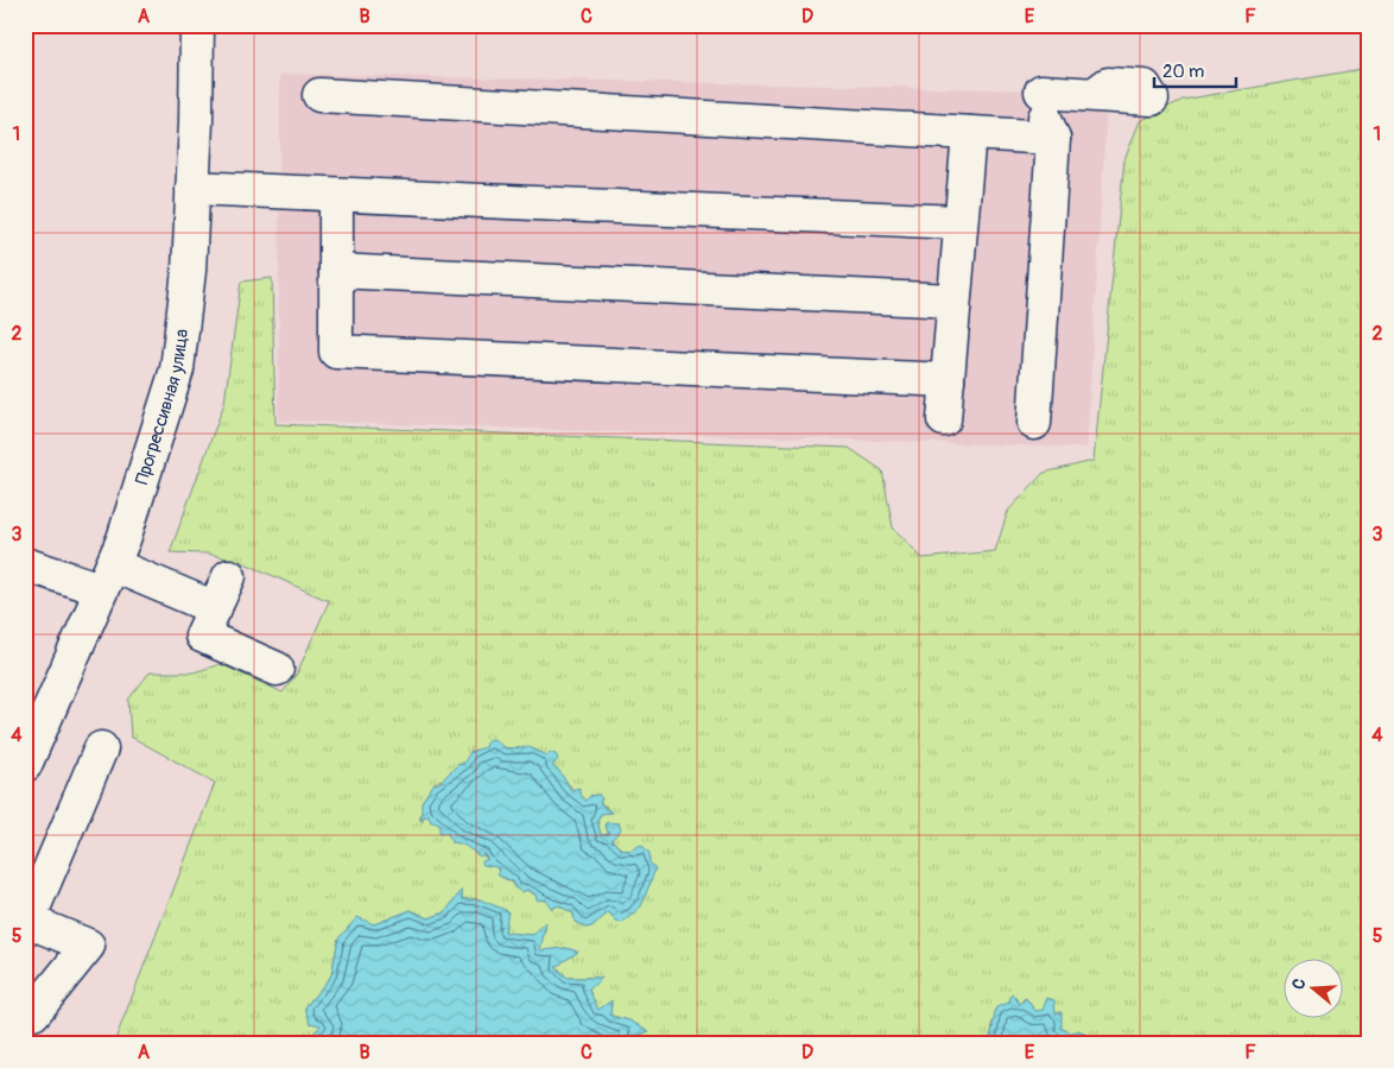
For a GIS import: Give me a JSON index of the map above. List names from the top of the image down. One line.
{"streets":{"street":["Прогрессивная улица"]},"scale_bar":"20 m","north":"left","grid":{"columns":["A","B","C","D","E","F"],"rows":["1","2","3","4","5"]}}
